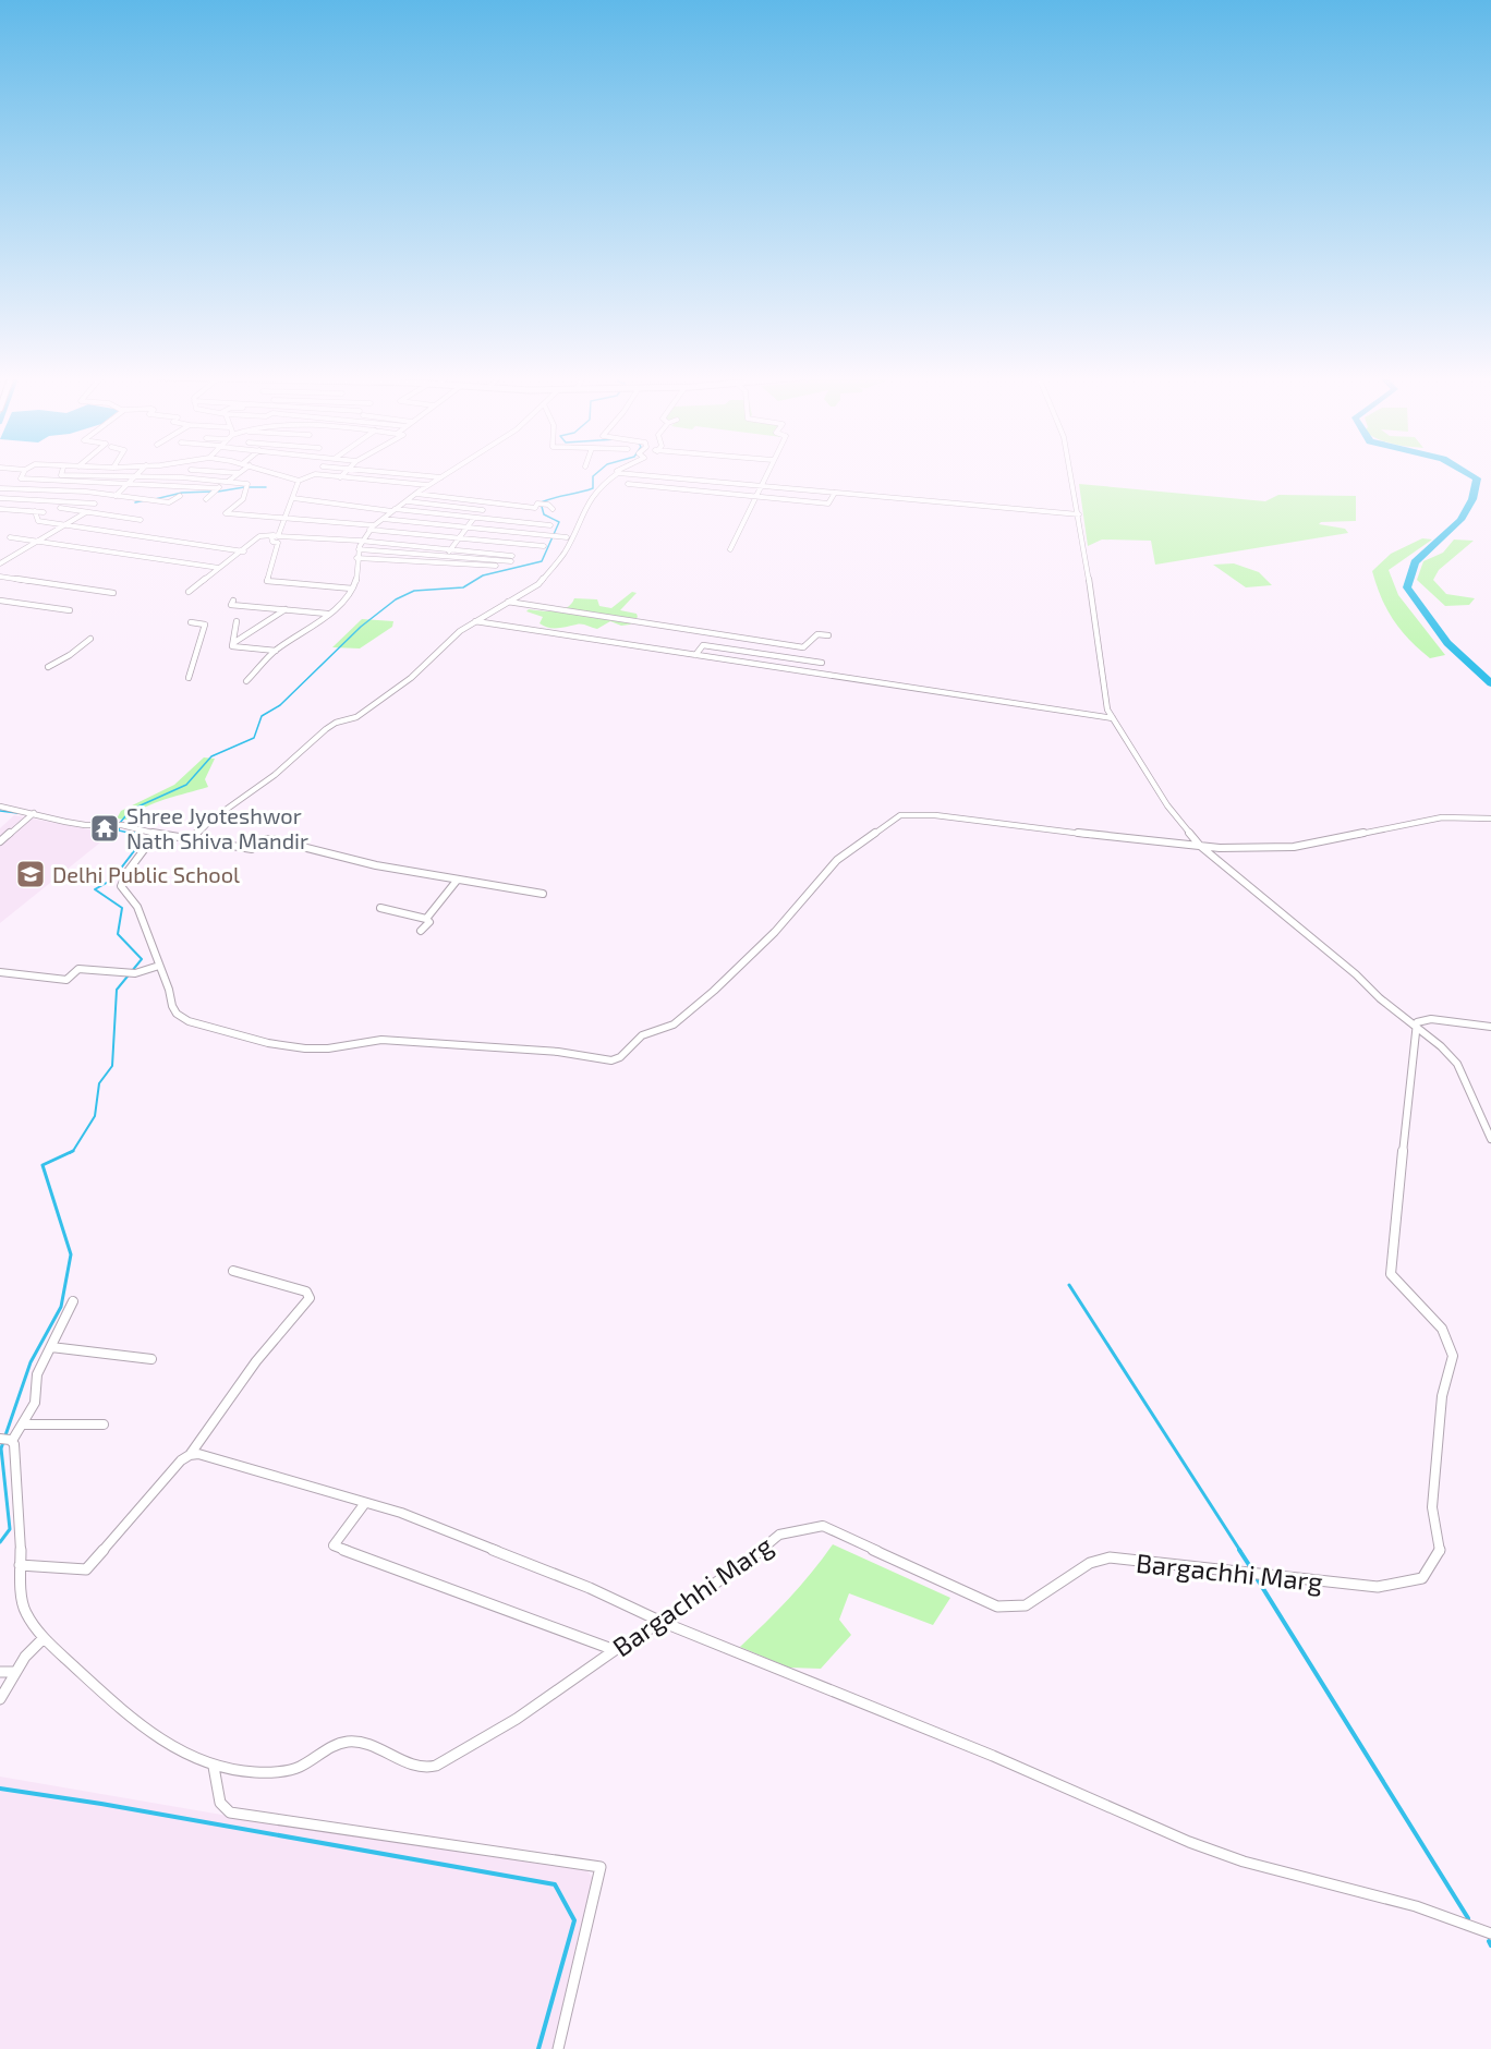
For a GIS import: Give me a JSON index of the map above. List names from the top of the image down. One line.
{"streets":{"street":["Bargachhi Marg"]},"places":{"temple":["Shree Jyoteshwor Nath Shiva Mandir"],"school or university":["Delhi Public School"]}}
